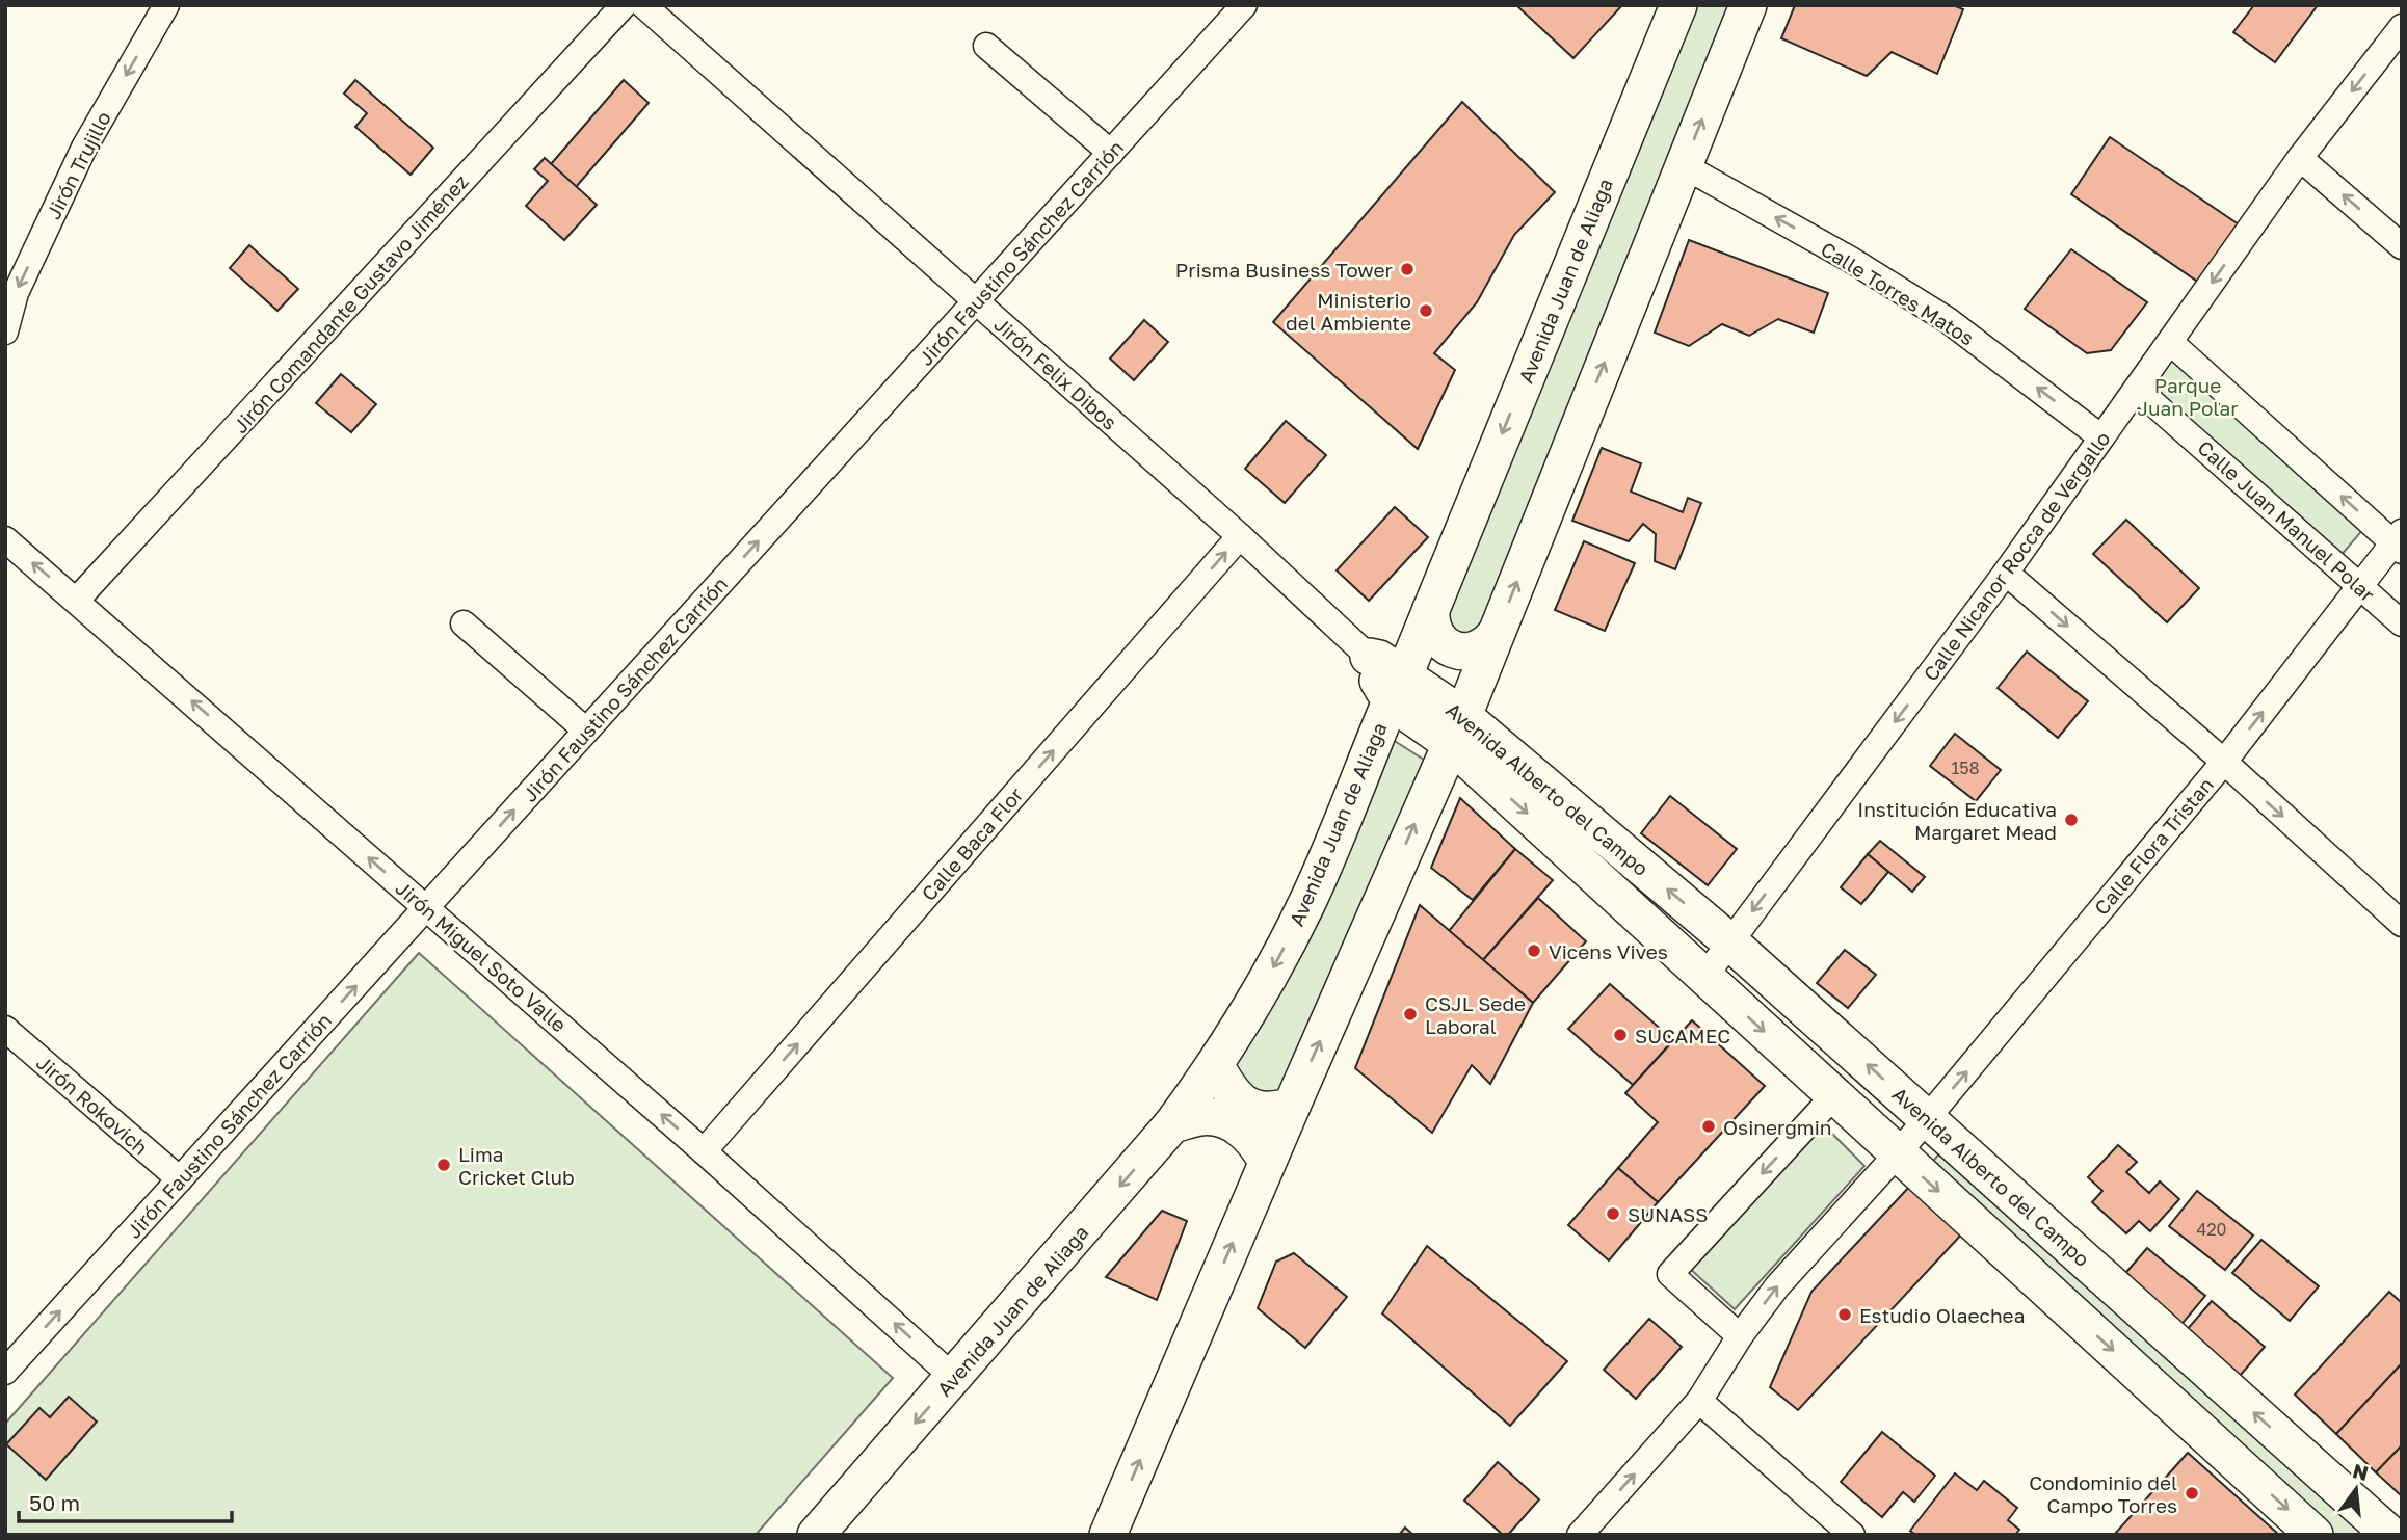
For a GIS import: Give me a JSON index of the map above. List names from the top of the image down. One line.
{"streets":{"main road":["Avenida Juan de Aliaga","Avenida Alberto del Campo"],"street":["Jirón Trujillo","Jirón Faustino Sánchez Carrión","Calle Torres Matos","Jirón Comandante Gustavo Jiménez","Jirón Felix Dibos","Calle Juan Manuel Polar","Calle Nicanor Rocca de Vergallo","Calle Baca Flor","Calle Flora Tristan","Jirón Miguel Soto Valle","Jirón Rokovich"]},"crossings":[["Jirón Faustino Sánchez Carrión","Jirón Felix Dibos"],["Jirón Faustino Sánchez Carrión","Jirón Miguel Soto Valle"],["Jirón Faustino Sánchez Carrión","Jirón Rokovich"],["Avenida Juan de Aliaga","Avenida Alberto del Campo"],["Avenida Juan de Aliaga","Jirón Miguel Soto Valle"],["Calle Torres Matos","Calle Nicanor Rocca de Vergallo"],["Jirón Comandante Gustavo Jiménez","Jirón Miguel Soto Valle"],["Jirón Felix Dibos","Avenida Alberto del Campo"],["Jirón Felix Dibos","Calle Baca Flor"],["Calle Juan Manuel Polar","Calle Nicanor Rocca de Vergallo"],["Calle Juan Manuel Polar","Calle Flora Tristan"],["Calle Nicanor Rocca de Vergallo","Avenida Alberto del Campo"],["Avenida Alberto del Campo","Calle Flora Tristan"],["Calle Baca Flor","Jirón Miguel Soto Valle"]],"one_way":["Jirón Trujillo","Jirón Faustino Sánchez Carrión","Calle Torres Matos","Calle Nicanor Rocca de Vergallo","Calle Baca Flor","Calle Flora Tristan","Jirón Miguel Soto Valle"],"parks":["Parque Juan Polar"],"places":["Prisma Business Tower","Ministerio del Ambiente","Institución Educativa Margaret Mead","Vicens Vives","CSJL Sede Laboral","SUCAMEC","Osinergmin","Lima Cricket Club","SUNASS","Estudio Olaechea","Condominio del Campo Torres"],"house_numbers":["158","420"],"scale_bar":"50 m","north":"top"}
